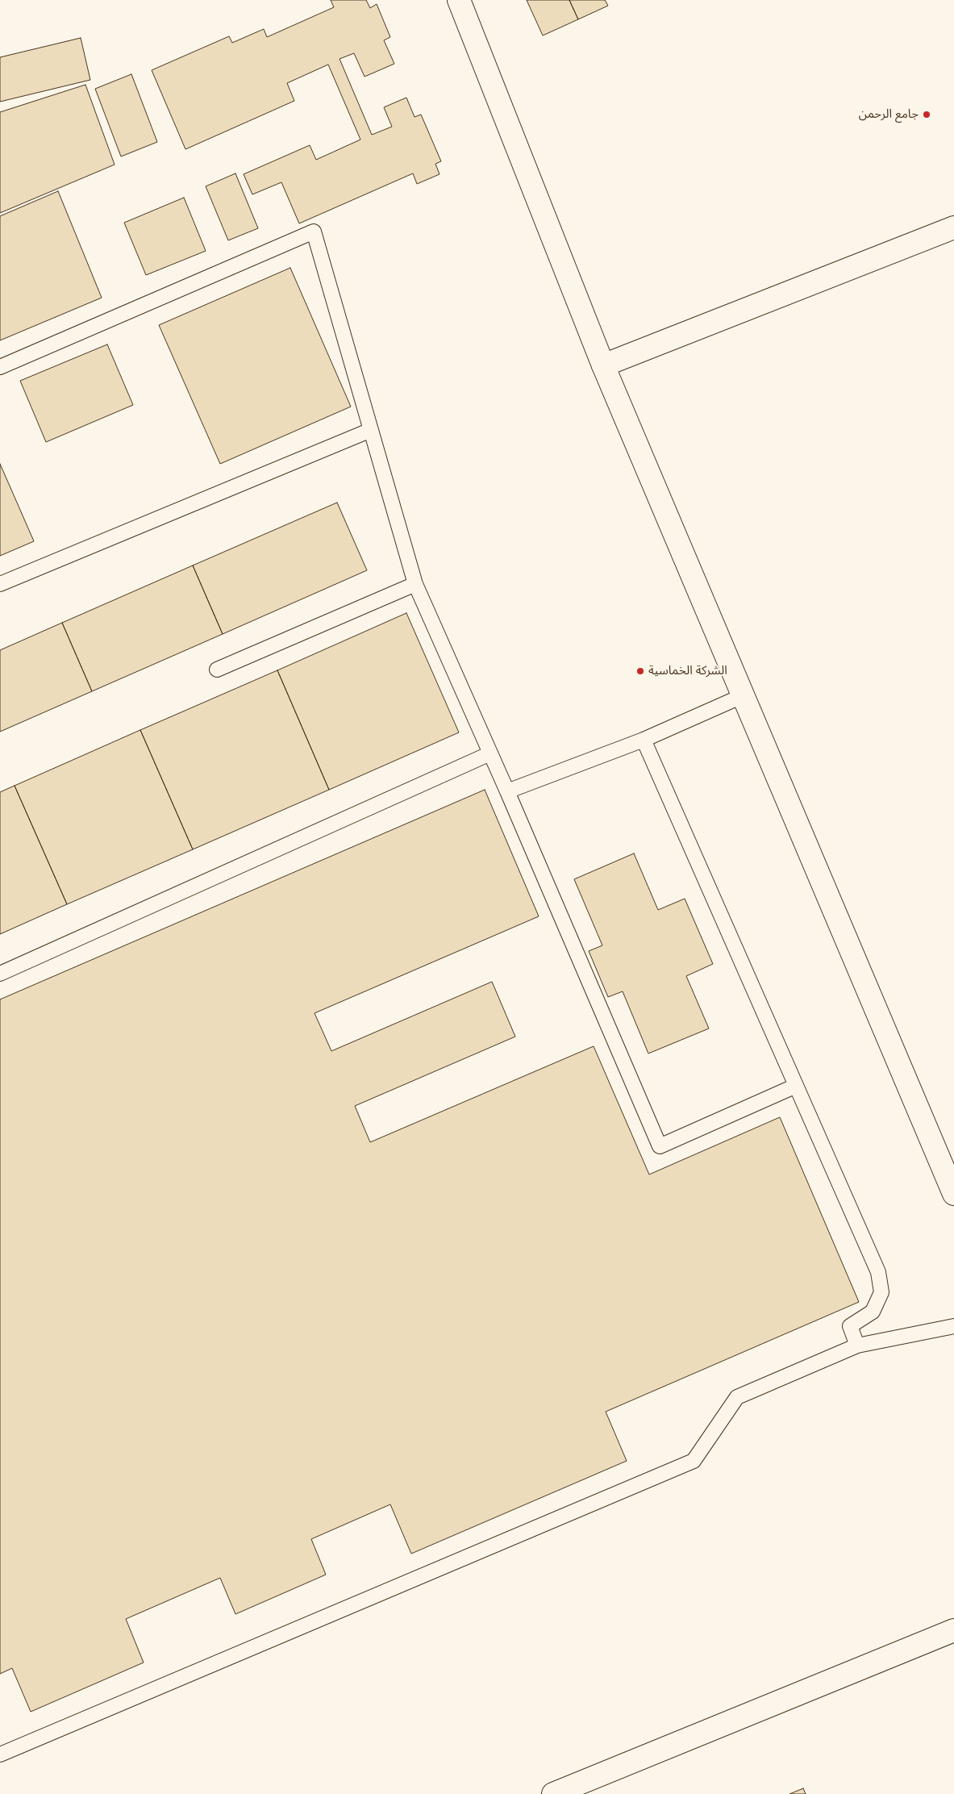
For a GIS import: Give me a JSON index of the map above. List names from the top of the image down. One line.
{"places":["جامع الرحمن","الشركة الخماسية"]}
